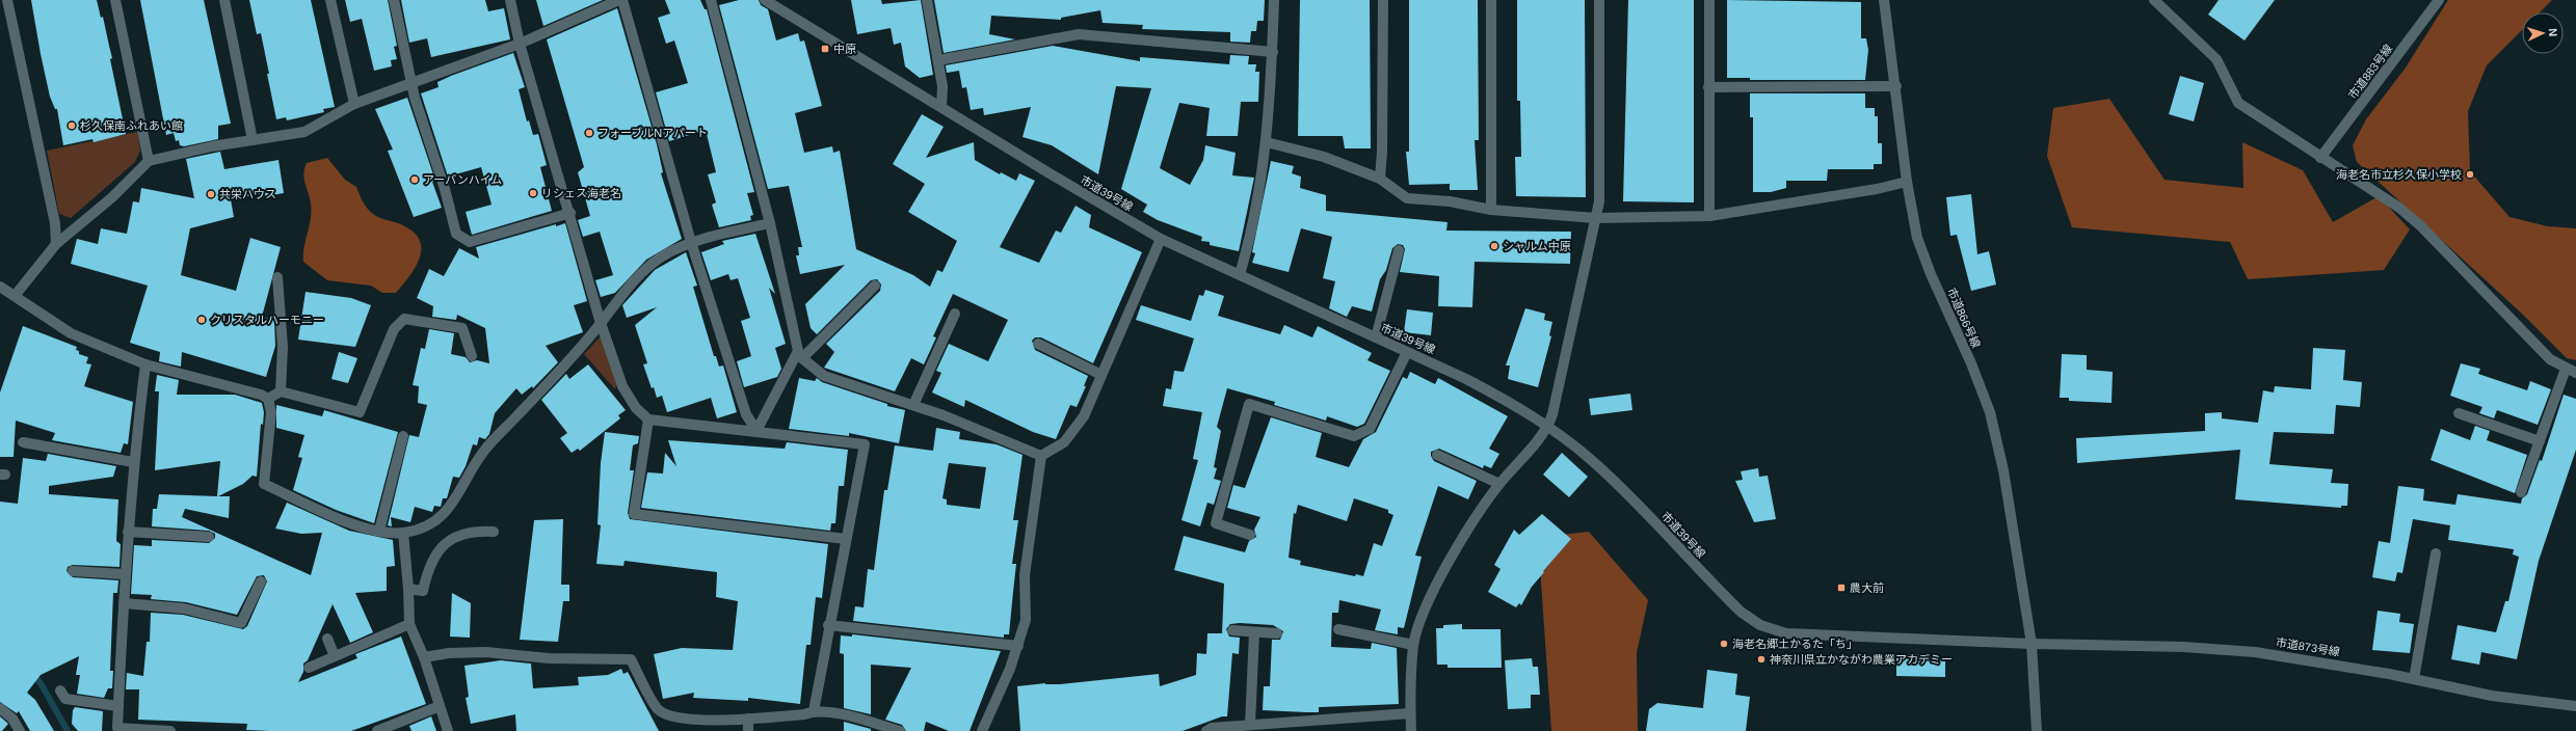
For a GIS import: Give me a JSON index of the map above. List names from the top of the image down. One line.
{"streets":{"street":["市道883号線","市道39号線","市道866号線","市道873号線"]},"crossings":[["市道39号線","市道866号線"],["市道39号線","市道873号線"],["市道866号線","市道873号線"]],"places":{"transit":["中原","農大前"],"other":["杉久保南ふれあい館","フォーブルNアパート","海老名市立杉久保小学校","アーバンハイム","リシェス海老名","共栄ハウス","シャルム中原","クリスタルハーモニー","海老名郷土かるた「ち」","神奈川県立かながわ農業アカデミー"]},"north":"right"}
